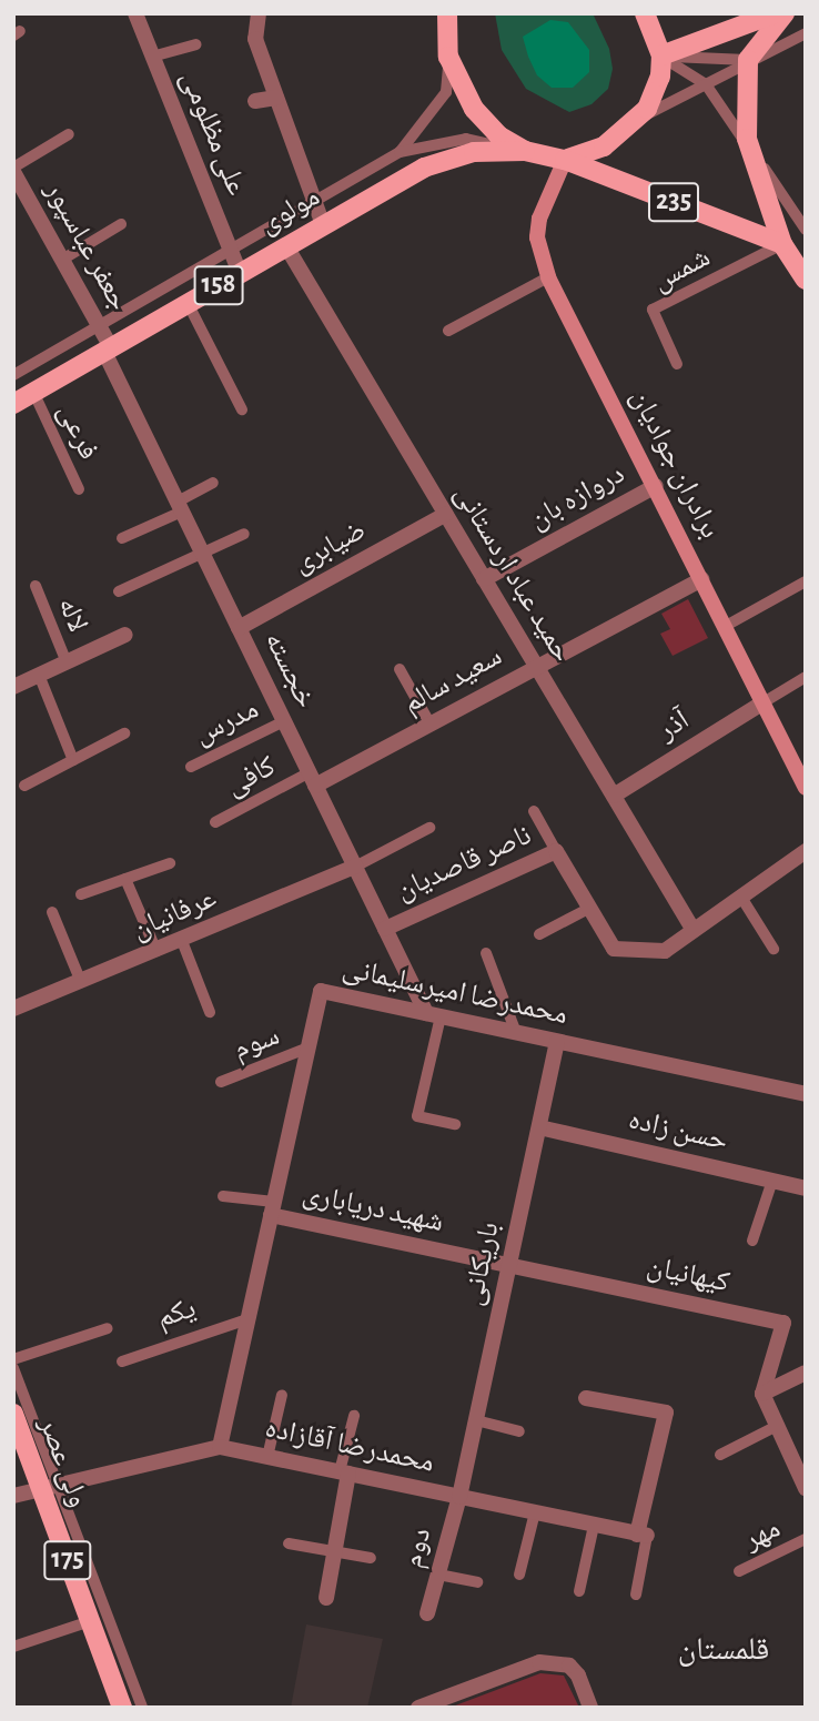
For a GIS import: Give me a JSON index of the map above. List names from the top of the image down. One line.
{"streets":{"main road":["235","مولوی","158","ولی عصر","175"],"street":["علی مظلومی","جعفر عباسپور","برادران جوادیان","دروازه بان","ضیابری","حمید عباد اردستانی","خجسته","سعید سالم","آذر","ناصر قاصدیان","عرفانیان","محمدرضا امیرسلیمانی","حسن زاده","شهید دریاباری","باریکانی","کیهانیان","محمدرضا آقازاده","دوم"],"lane":["شمس","فرعی","لاله","مدرس","کافی","سوم","یکم","مهر"]},"crossings":[["علی مظلومی","مولوی"],["235","شمس"],["235","برادران جوادیان"],["مولوی","جعفر عباسپور"],["مولوی","فرعی"],["مولوی","حمید عباد اردستانی"],["مولوی","خجسته"],["جعفر عباسپور","خجسته"],["برادران جوادیان","دروازه بان"],["برادران جوادیان","سعید سالم"],["برادران جوادیان","آذر"],["دروازه بان","حمید عباد اردستانی"],["ضیابری","حمید عباد اردستانی"],["ضیابری","خجسته"],["حمید عباد اردستانی","سعید سالم"],["حمید عباد اردستانی","آذر"],["حمید عباد اردستانی","ناصر قاصدیان"],["خجسته","سعید سالم"],["خجسته","مدرس"],["خجسته","کافی"],["خجسته","ناصر قاصدیان"],["خجسته","عرفانیان"],["خجسته","محمدرضا امیرسلیمانی"],["سعید سالم","کافی"],["محمدرضا امیرسلیمانی","سوم"],["محمدرضا امیرسلیمانی","شهید دریاباری"],["محمدرضا امیرسلیمانی","باریکانی"],["محمدرضا امیرسلیمانی","یکم"],["محمدرضا امیرسلیمانی","محمدرضا آقازاده"],["حسن زاده","باریکانی"],["شهید دریاباری","باریکانی"],["شهید دریاباری","کیهانیان"],["باریکانی","کیهانیان"],["باریکانی","محمدرضا آقازاده"],["باریکانی","دوم"],["محمدرضا آقازاده","ولی عصر"],["محمدرضا آقازاده","دوم"]],"districts":["قلمستان"]}
